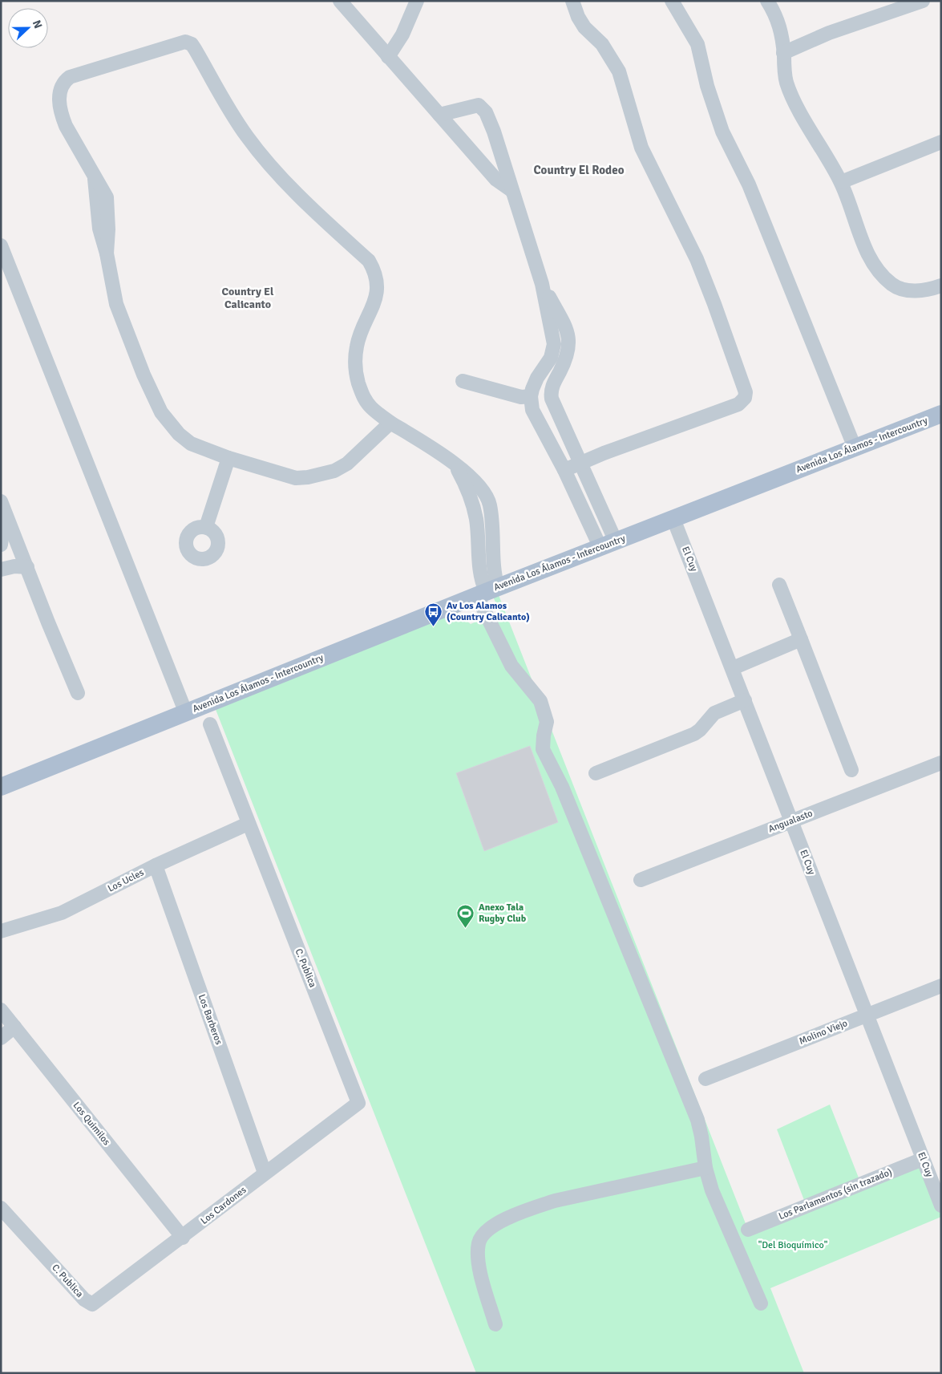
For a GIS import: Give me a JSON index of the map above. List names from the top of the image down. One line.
{"streets":{"main road":["Avenida Los Álamos - Intercountry"],"street":["El Cuy","Angualasto","Los Ucles","C. Publica","Los Barberos","Molino Viejo","Los Quimilos","Los Parlamentos (sin trazado)","Los Cardones"]},"crossings":[["Avenida Los Álamos - Intercountry","El Cuy"],["El Cuy","Angualasto"],["El Cuy","Molino Viejo"],["El Cuy","Los Parlamentos (sin trazado)"],["Los Ucles","C. Publica"],["Los Ucles","Los Barberos"],["C. Publica","Los Barberos"],["C. Publica","Los Quimilos"],["C. Publica","Los Cardones"],["Los Barberos","Los Cardones"],["Los Quimilos","Los Cardones"]],"districts":["Country El Rodeo","Country El Calicanto"],"parks":["\"Del Bioquímico\""],"places":{"bus stop":["Av Los Alamos (Country Calicanto)"],"sports":["Anexo Tala Rugby Club"]},"north":"right"}
